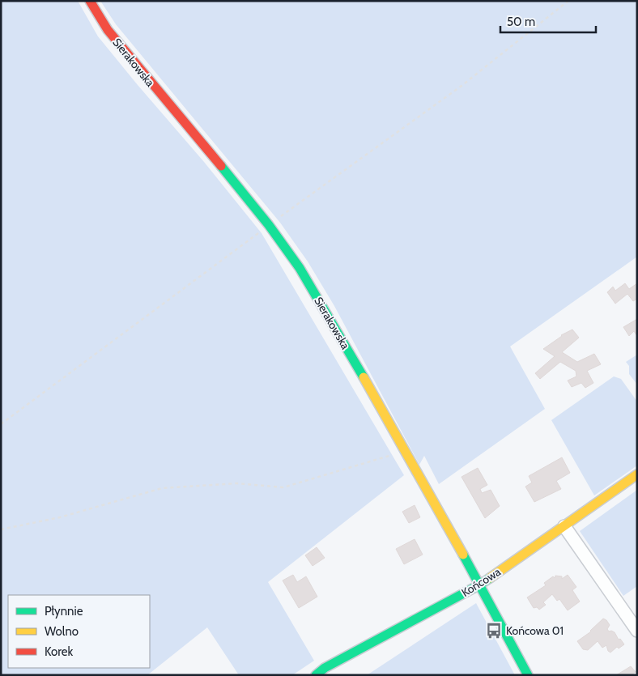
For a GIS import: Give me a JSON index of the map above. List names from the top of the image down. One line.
{"streets":{"street":["Sierakowska","Końcowa"]},"crossings":[["Sierakowska","Końcowa"]],"places":{"bus stop":["Końcowa 01"]},"legend":["Płynnie","Wolno","Korek"],"scale_bar":"50 m"}
